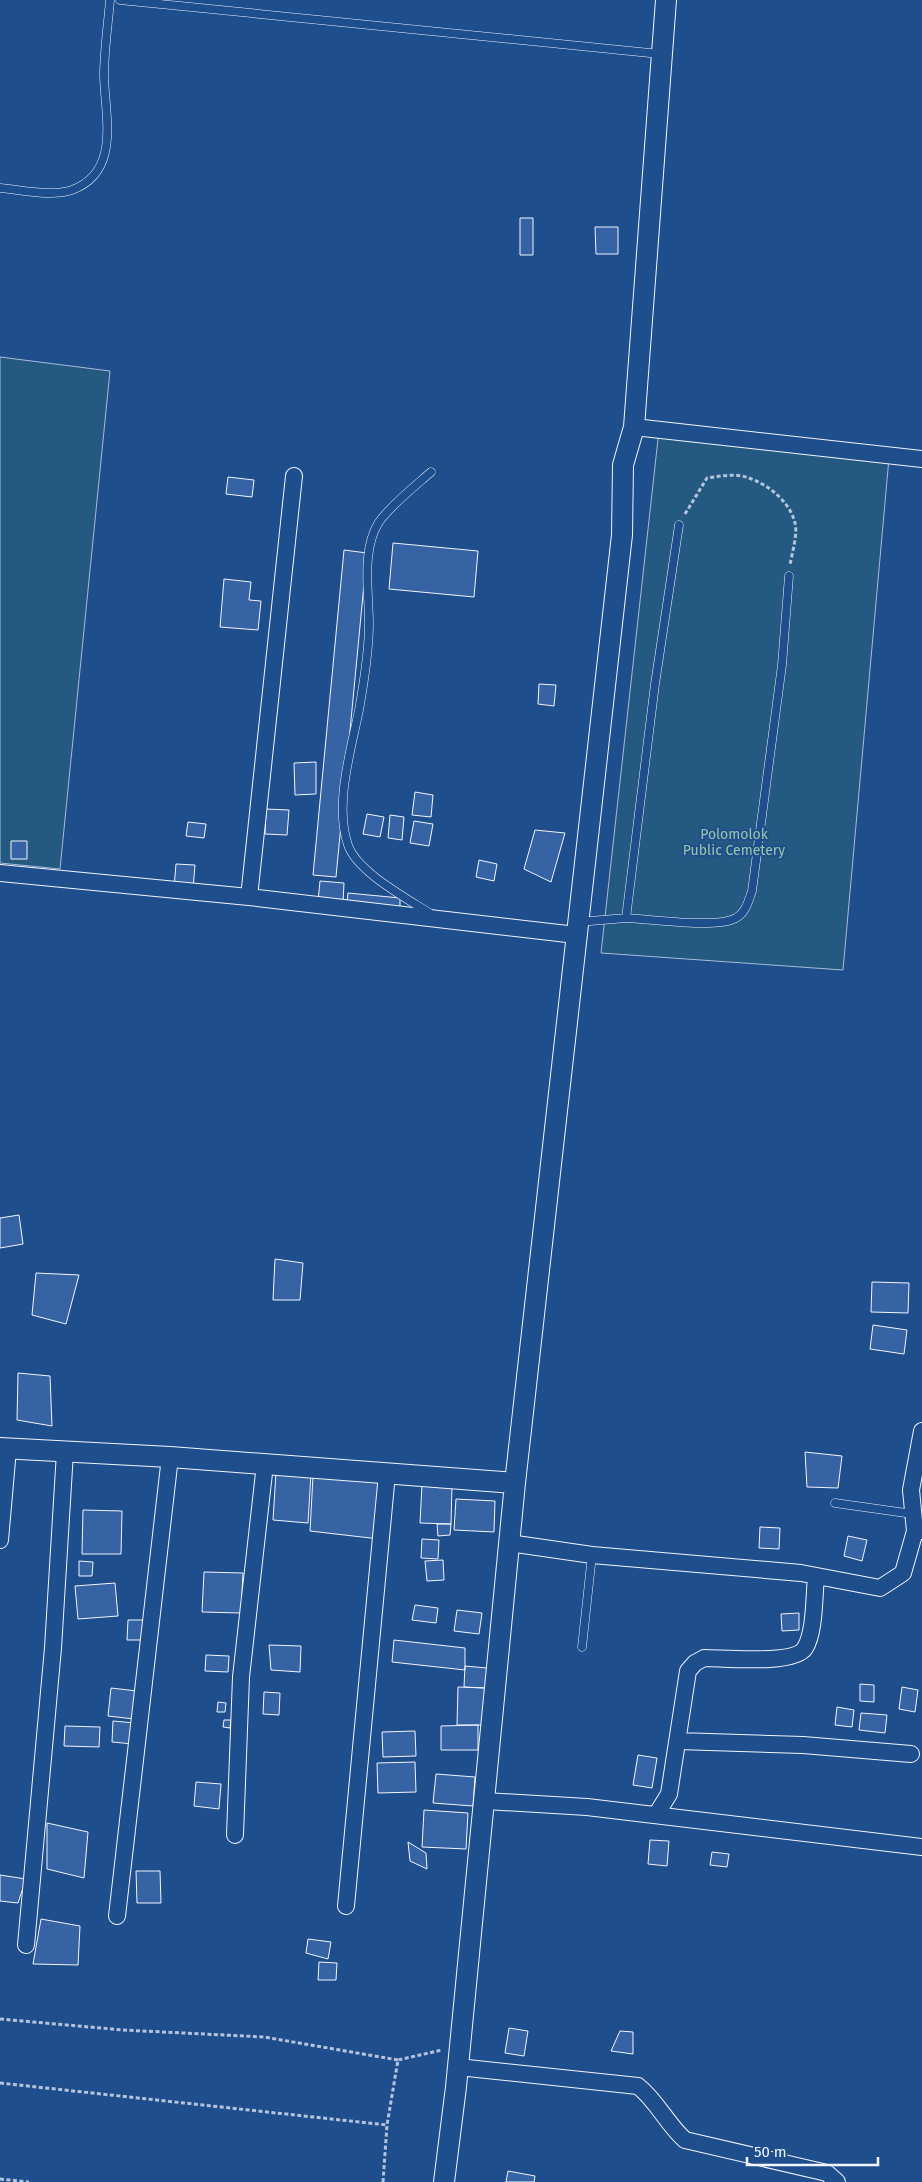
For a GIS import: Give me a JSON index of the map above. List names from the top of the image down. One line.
{"parks":["Polomolok Public Cemetery"],"scale_bar":"50 m"}
